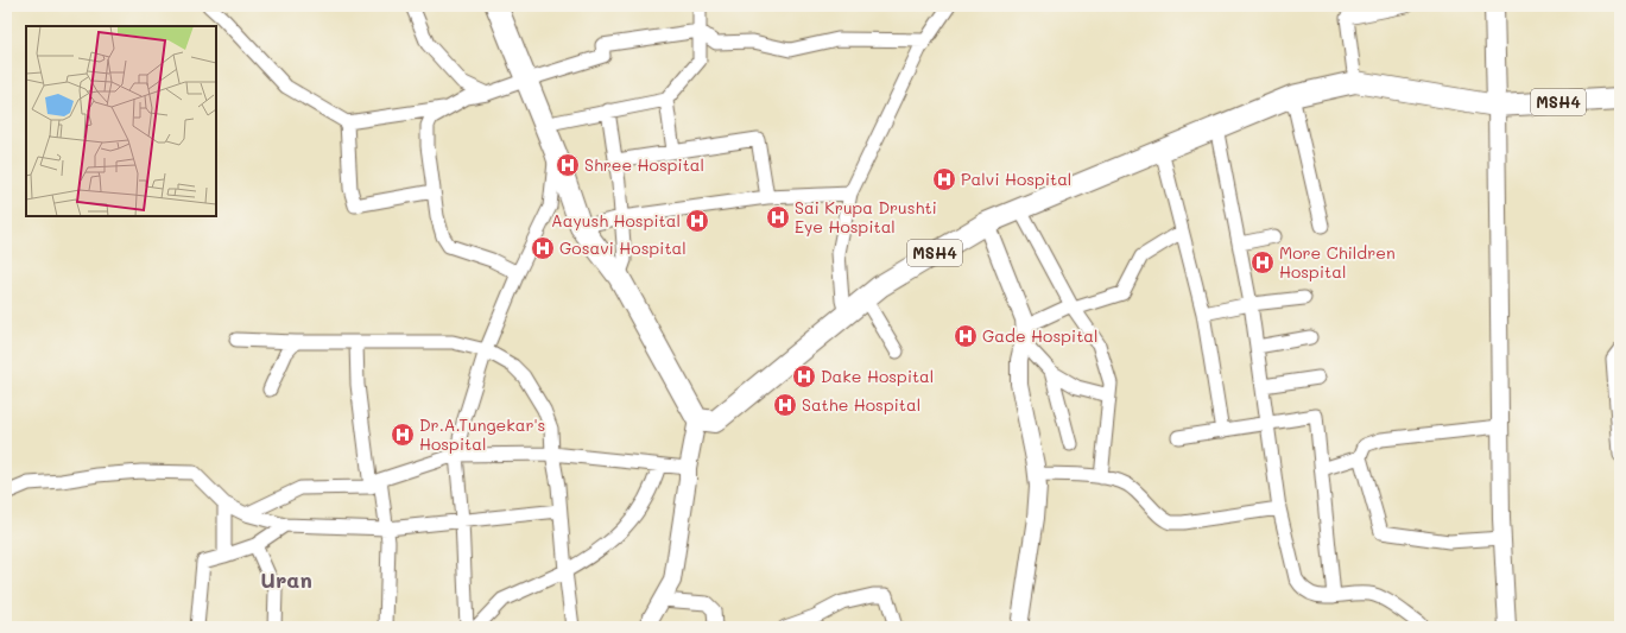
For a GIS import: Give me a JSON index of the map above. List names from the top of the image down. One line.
{"streets":{"main road":["MSH4"]},"districts":["Uran"],"places":{"hospital":["Shree Hospital","Palvi Hospital","Sai Krupa Drushti Eye Hospital","Aayush Hospital","Gosavi Hospital","More Children Hospital","Gade Hospital","Dake Hospital","Sathe Hospital","Dr.A.Tungekar's Hospital"]}}
